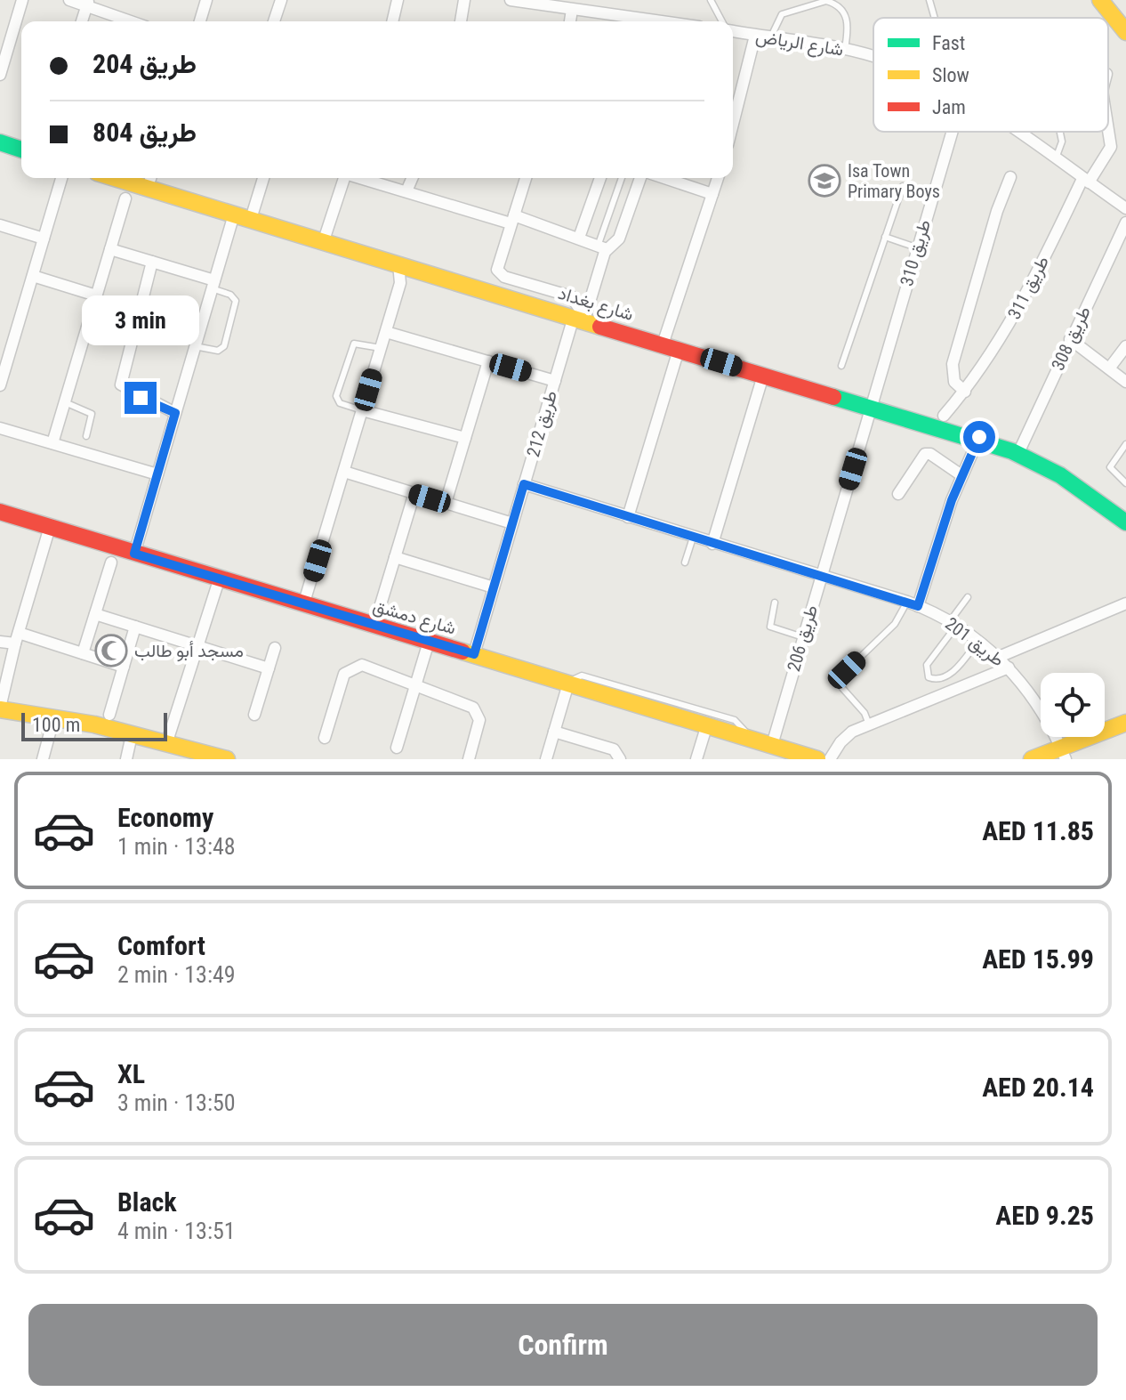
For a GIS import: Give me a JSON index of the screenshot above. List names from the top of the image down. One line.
{"streets":{"street":["شارع الرياض","طريق 310","طريق 311","شارع بغداد","طريق 308","طريق 212","شارع دمشق","طريق 206","طريق 201"]},"crossings":[["شارع الرياض","طريق 311"],["طريق 310","شارع بغداد"],["طريق 310","طريق 206"],["شارع بغداد","طريق 308"],["شارع بغداد","طريق 212"],["شارع بغداد","طريق 206"],["طريق 212","شارع دمشق"],["طريق 212","طريق 201"],["شارع دمشق","طريق 206"],["طريق 206","طريق 201"]],"places":{"school or university":["Isa Town Primary Boys"],"mosque":["مسجد أبو طالب"]},"legend":["Fast","Slow","Jam"],"scale_bar":"100 m","page":{"banner":["طريق 204","طريق 804"],"bubble":"3 min","scale":"100 m","list":[{"name":"Economy","note":"1 min · 13:48","value":"AED 11.85"},{"name":"Comfort","note":"2 min · 13:49","value":"AED 15.99"},{"name":"XL","note":"3 min · 13:50","value":"AED 20.14"},{"name":"Black","note":"4 min · 13:51","value":"AED 9.25"}],"buttons":"Confirm"}}
